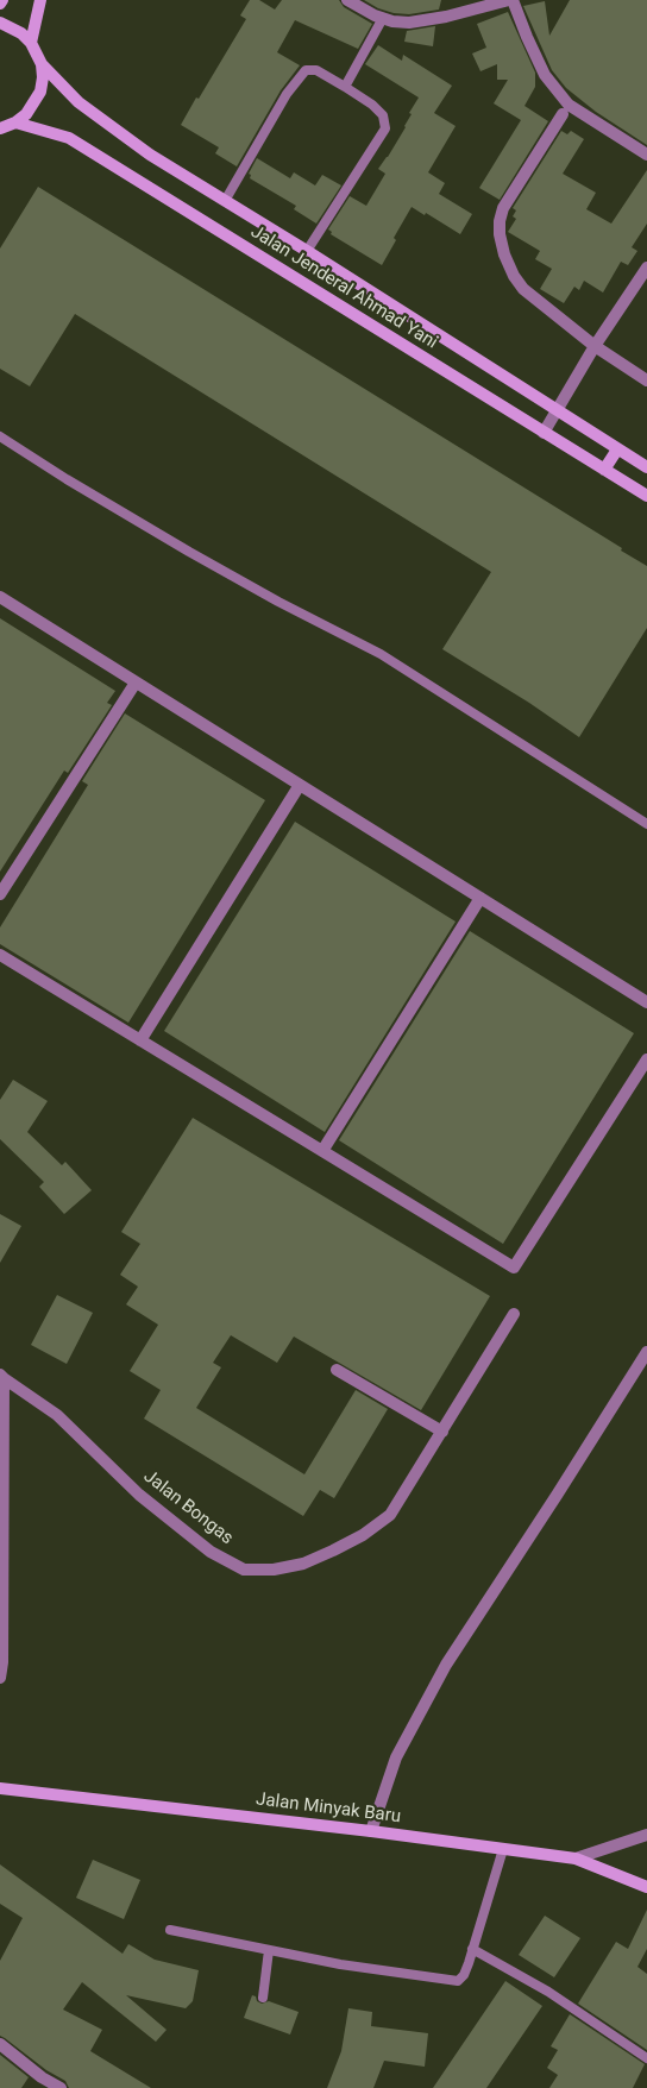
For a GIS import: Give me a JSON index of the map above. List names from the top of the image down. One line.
{"streets":{"main road":["Jalan Jenderal Ahmad Yani","Jalan Minyak Baru"],"street":["Jalan Bongas"]}}
